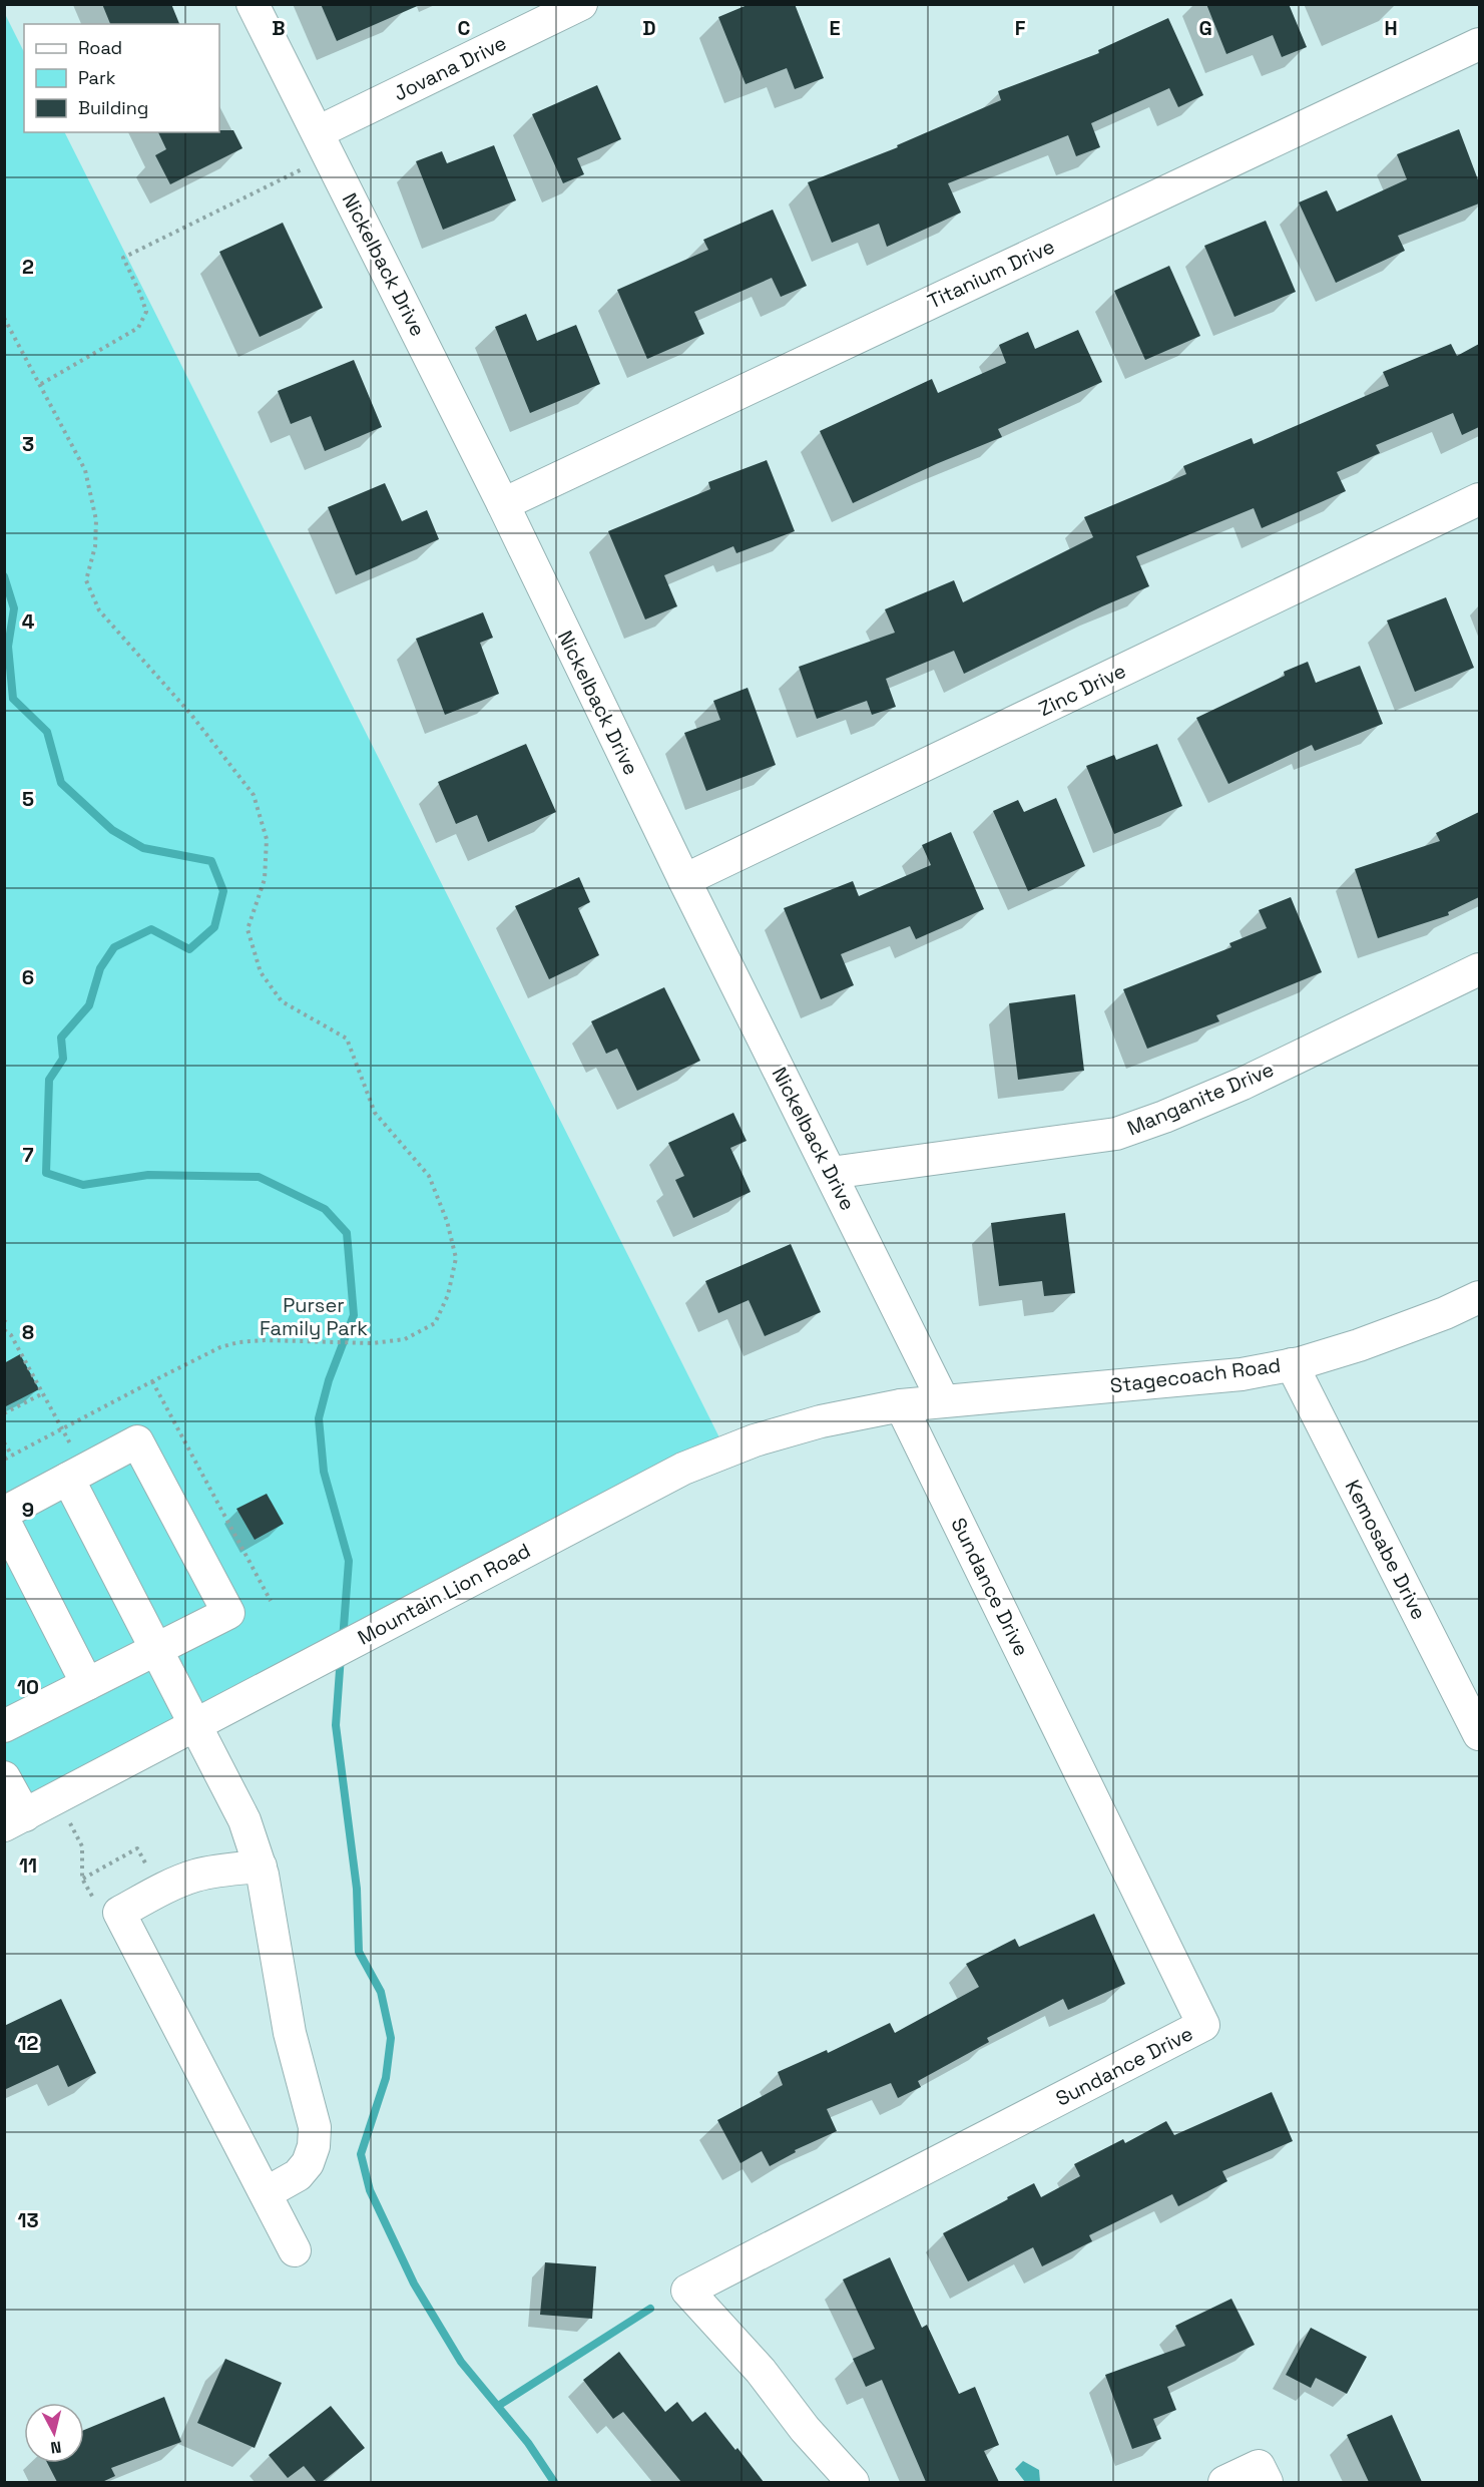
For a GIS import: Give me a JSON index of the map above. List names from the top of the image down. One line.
{"streets":{"street":["Jovana Drive","Nickelback Drive","Titanium Drive","Zinc Drive","Manganite Drive","Stagecoach Road","Kemosabe Drive","Sundance Drive","Mountain Lion Road"]},"crossings":[["Jovana Drive","Nickelback Drive"],["Nickelback Drive","Titanium Drive"],["Nickelback Drive","Zinc Drive"],["Nickelback Drive","Manganite Drive"],["Nickelback Drive","Stagecoach Road"],["Stagecoach Road","Kemosabe Drive"],["Stagecoach Road","Sundance Drive"],["Stagecoach Road","Mountain Lion Road"],["Sundance Drive","Mountain Lion Road"]],"parks":["Purser Family Park"],"legend":["Road","Park","Building"],"north":"bottom","grid":{"columns":["B","C","D","E","F","G","H"],"rows":["2","3","4","5","6","7","8","9","10","11","12","13"]}}
